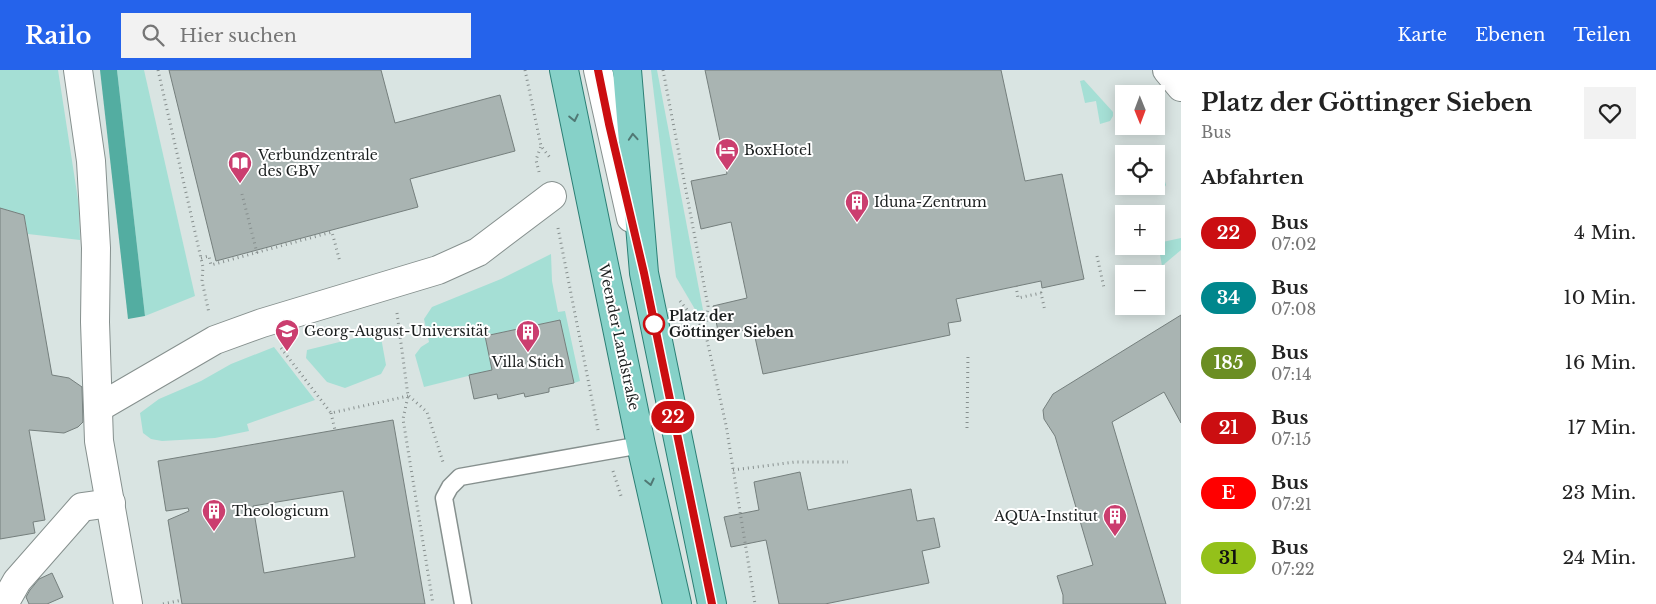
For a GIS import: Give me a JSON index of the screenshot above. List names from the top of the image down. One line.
{"streets":{"main road":["Weender Landstraße"]},"places":{"hotel":["BoxHotel"],"library":["Verbundzentrale des GBV"],"building":["Iduna-Zentrum","Villa Stich","Theologicum","AQUA-Institut"],"other":["Platz der Göttinger Sieben"],"school or university":["Georg-August-Universität"]},"lines":["bus line 22"],"north":"bottom","page":{"header":"Railo","search":"Hier suchen","nav":["Karte","Ebenen","Teilen"],"on_map":"22","heading":[["Platz der Göttinger Sieben","Bus"],"Abfahrten"],"map_buttons":["+","−"],"list":[{"mark":"22","name":"Bus","note":"07:02","value":"4 Min."},{"mark":"34","name":"Bus","note":"07:08","value":"10 Min."},{"mark":"185","name":"Bus","note":"07:14","value":"16 Min."},{"mark":"21","name":"Bus","note":"07:15","value":"17 Min."},{"mark":"E","name":"Bus","note":"07:21","value":"23 Min."},{"mark":"31","name":"Bus","note":"07:22","value":"24 Min."}]}}
